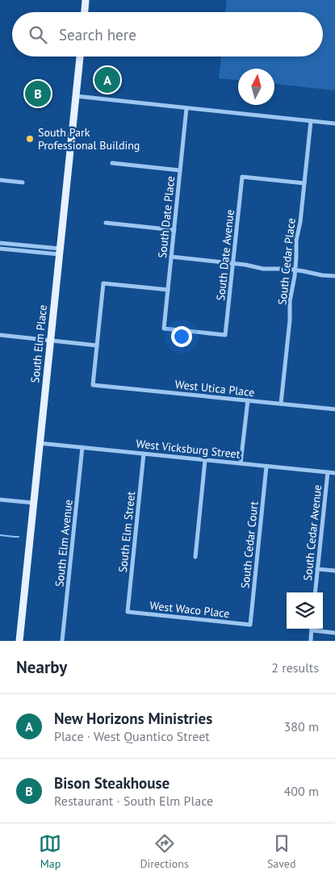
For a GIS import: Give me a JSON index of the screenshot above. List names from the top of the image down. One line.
{"streets":{"main road":["South Elm Place"],"street":["South Date Place","South Date Avenue","South Cedar Place","West Utica Place","West Vicksburg Street","South Elm Street","South Cedar Avenue","South Elm Avenue","South Cedar Court","West Waco Place"]},"crossings":[["South Date Place","South Date Avenue"],["South Date Avenue","South Cedar Place"],["South Cedar Place","West Utica Place"],["South Elm Place","West Vicksburg Street"],["West Vicksburg Street","South Elm Street"],["West Vicksburg Street","South Cedar Avenue"],["West Vicksburg Street","South Elm Avenue"],["West Vicksburg Street","South Cedar Court"],["South Elm Street","West Waco Place"],["South Cedar Court","West Waco Place"]],"places":["South Park Professional Building"],"north":"top","page":{"search":"Search here","pins":["A","B"],"heading":["Nearby","2 results"],"list":[{"mark":"A","name":"New Horizons Ministries","note":"Place · West Quantico Street","value":"380 m"},{"mark":"B","name":"Bison Steakhouse","note":"Restaurant · South Elm Place","value":"400 m"}],"nav":["Map","Directions","Saved"]}}
